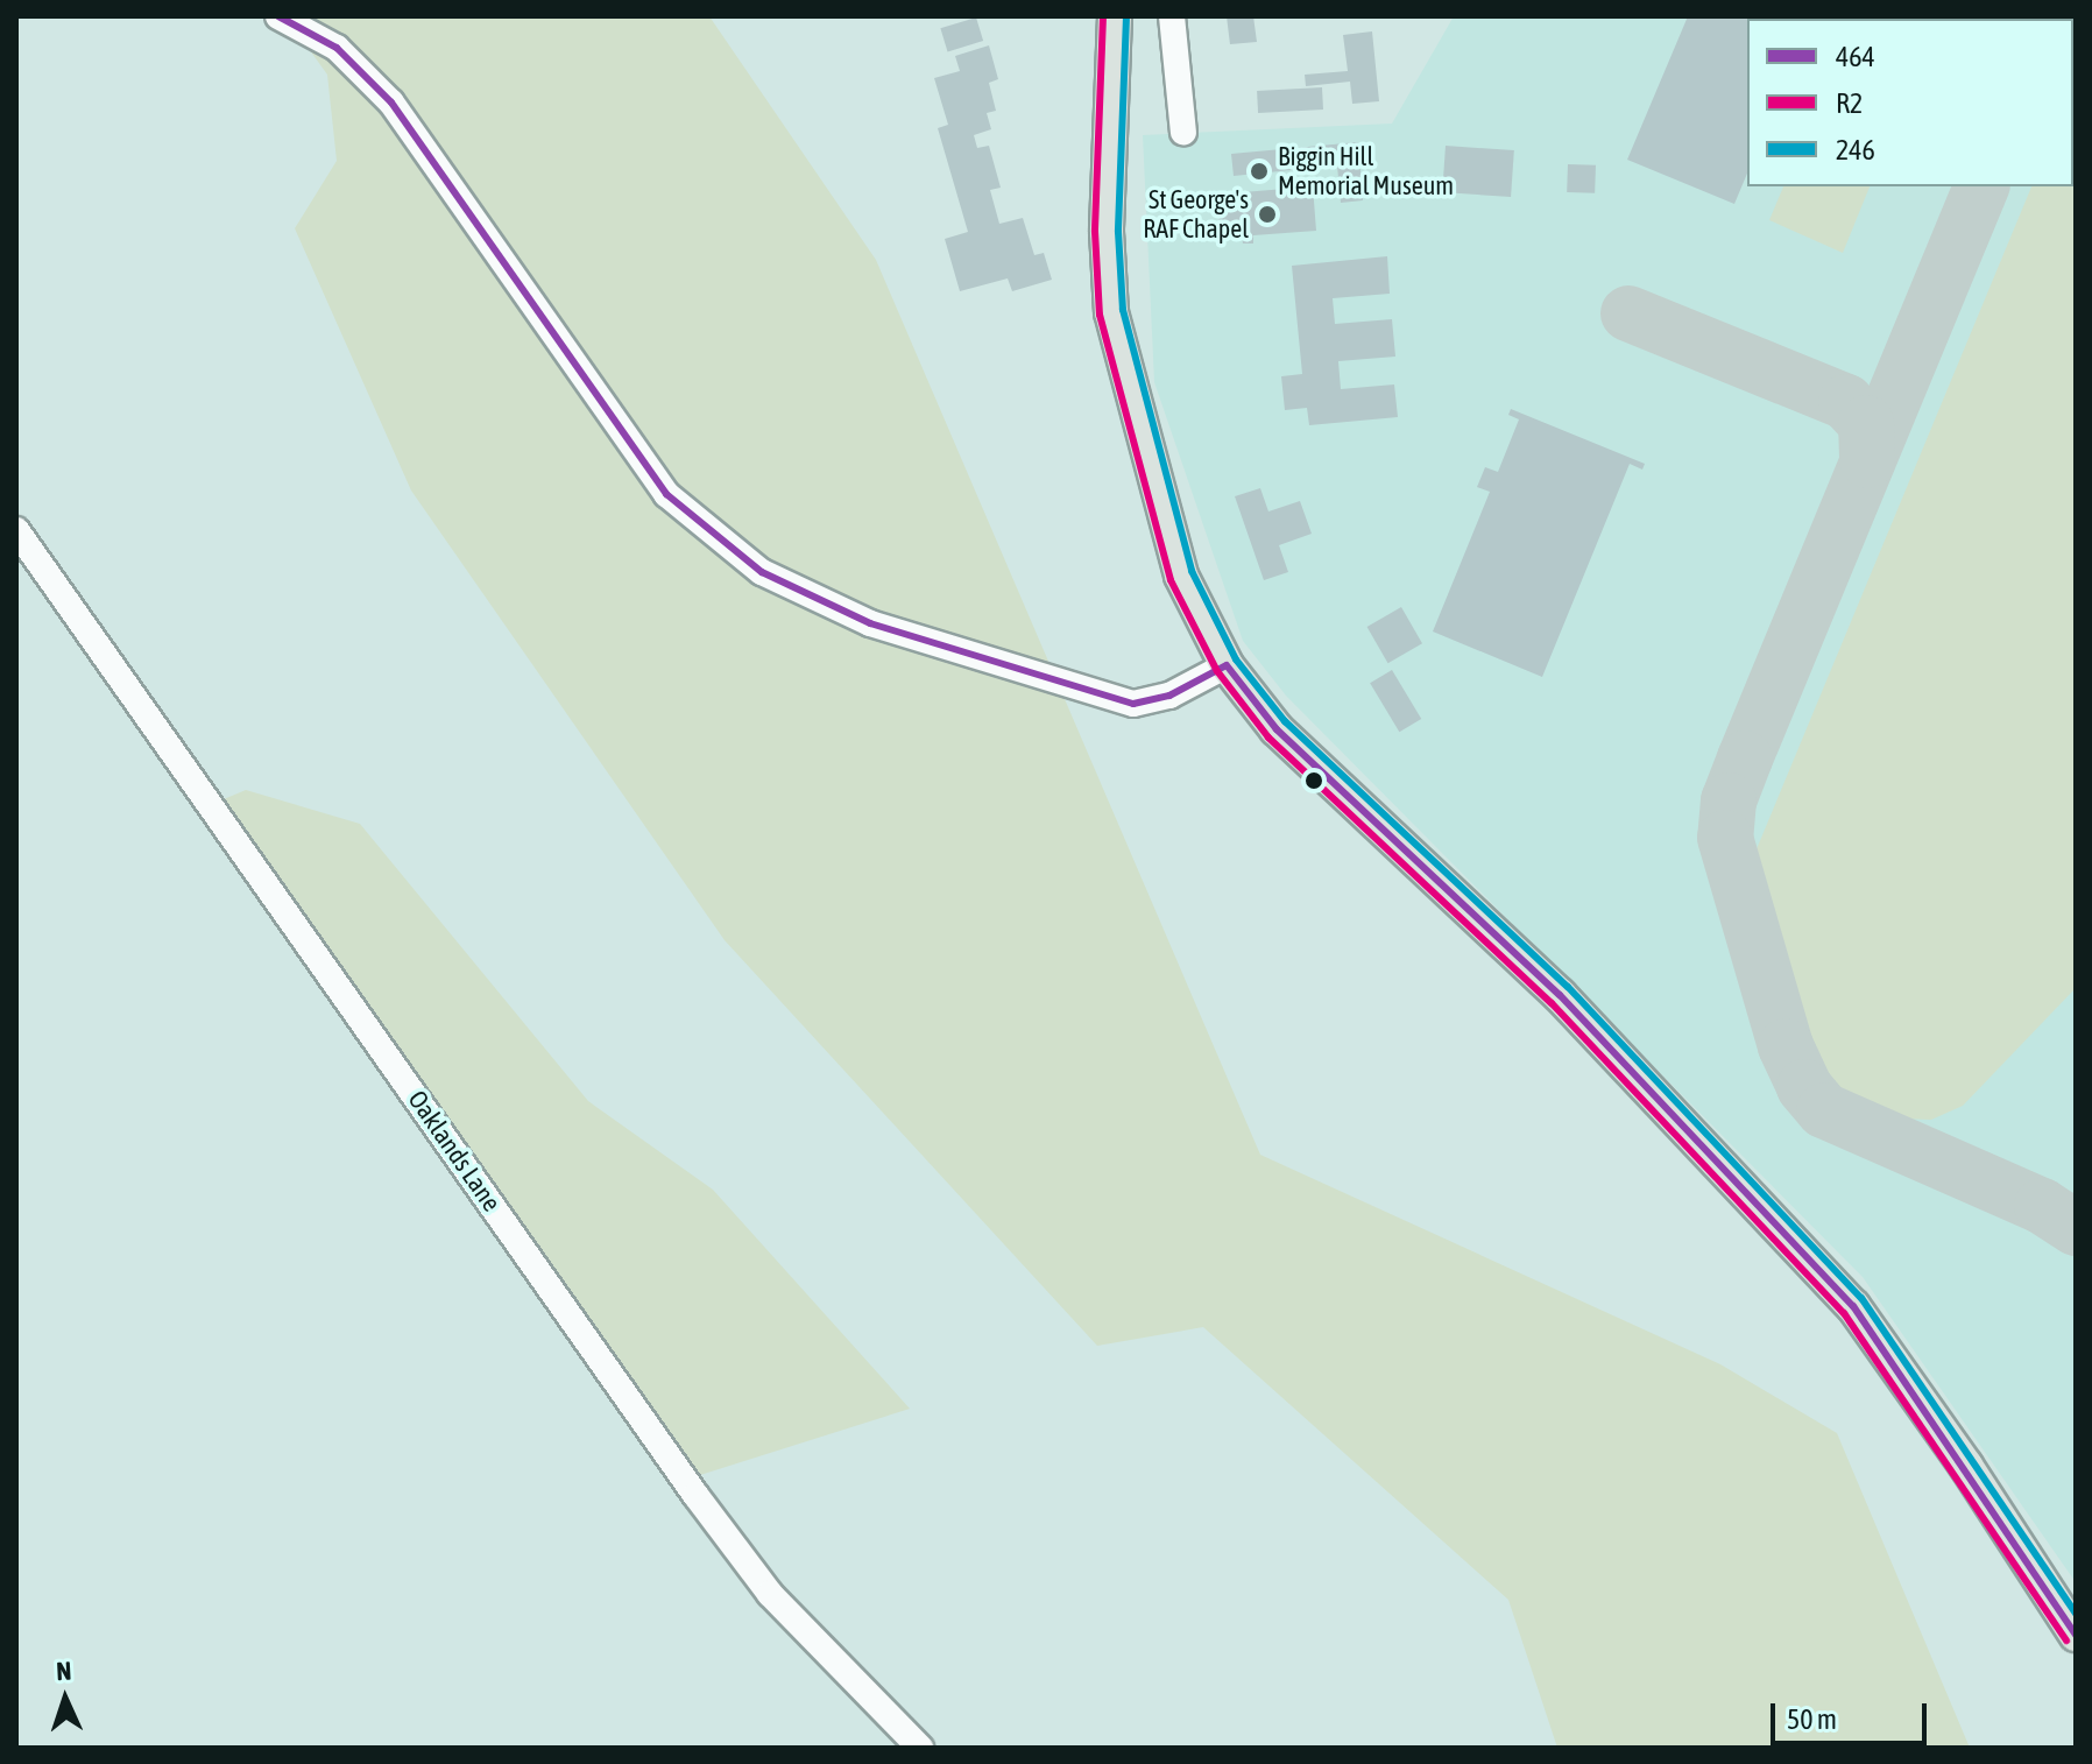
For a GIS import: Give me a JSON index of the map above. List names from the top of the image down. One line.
{"streets":{"street":["Oaklands Lane"]},"places":["Biggin Hill Memorial Museum","St George's RAF Chapel"],"lines":["transit line 464","transit line R2","transit line 246"],"legend":["464","R2","246"],"scale_bar":"50 m","north":"top"}
